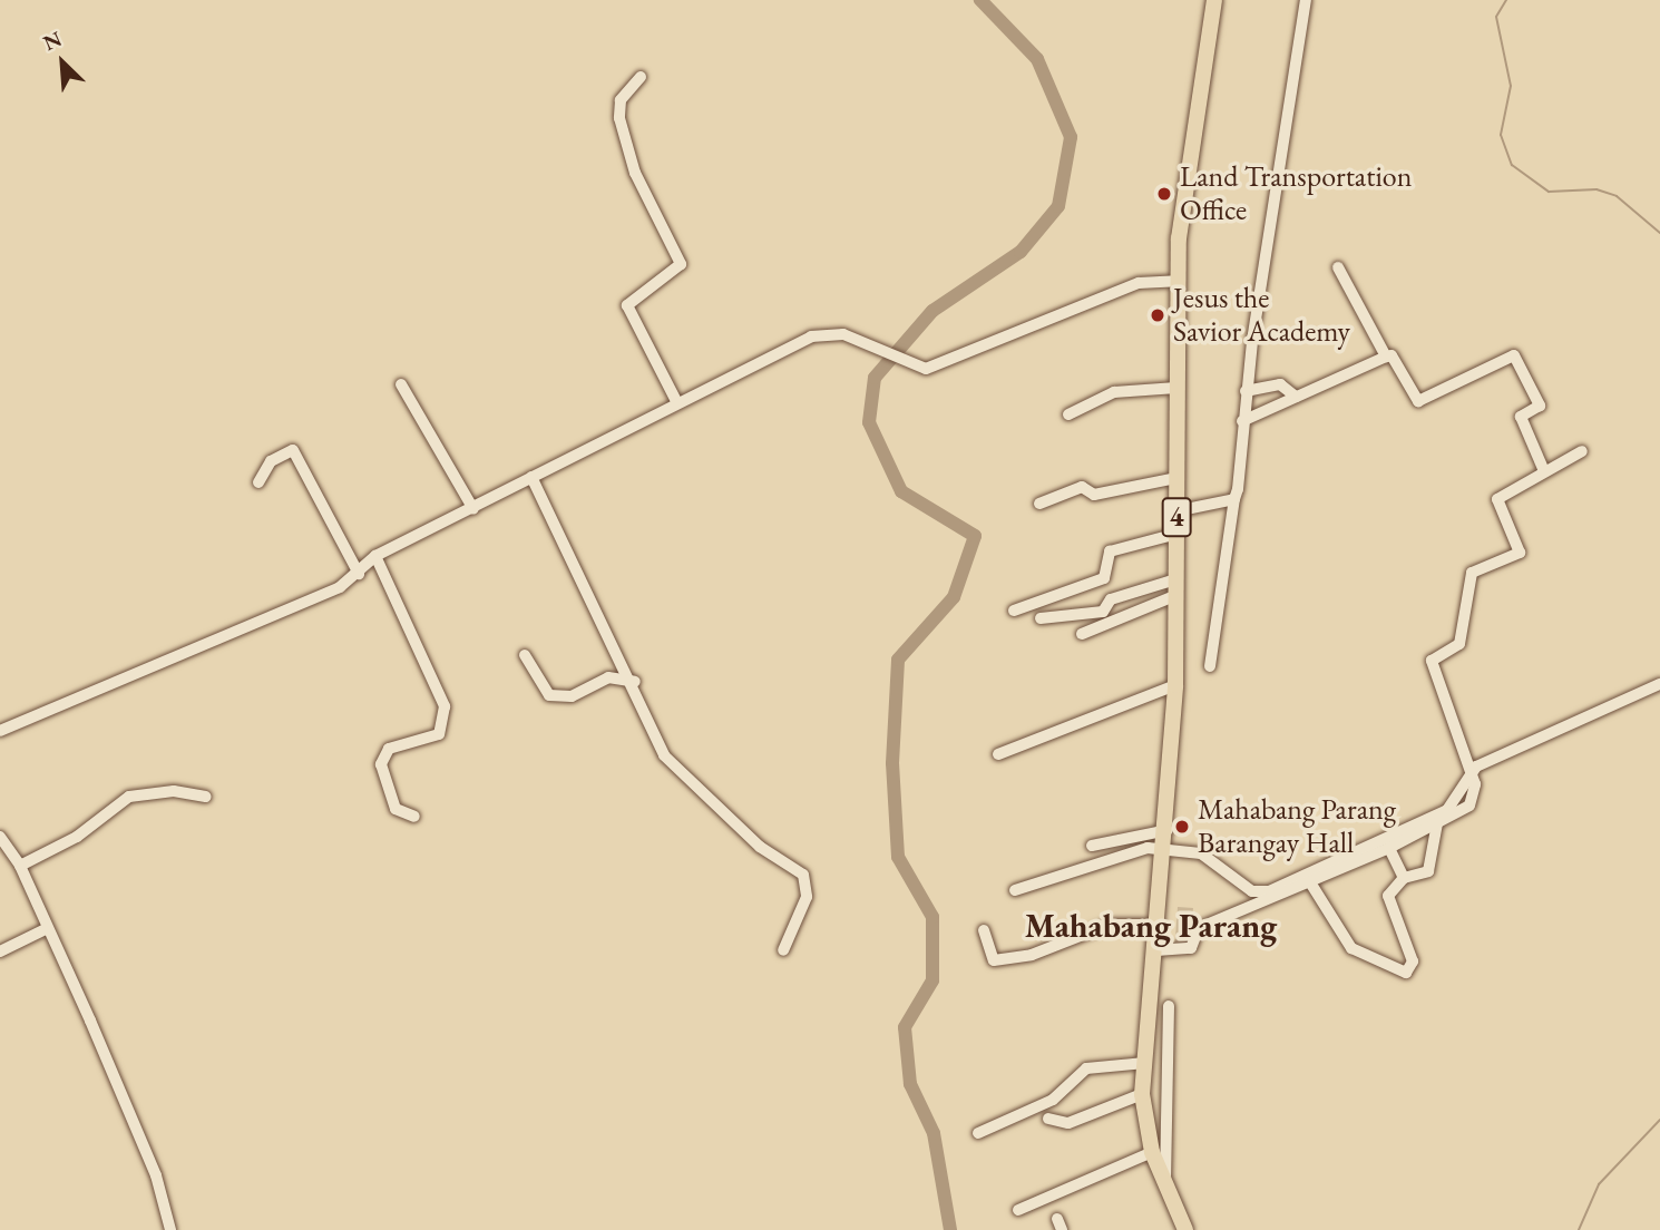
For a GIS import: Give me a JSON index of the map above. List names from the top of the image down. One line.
{"streets":{"highway":["4"]},"districts":["Mahabang Parang"],"places":["Land Transportation Office","Jesus the Savior Academy","Mahabang Parang Barangay Hall"],"north":"top left"}
